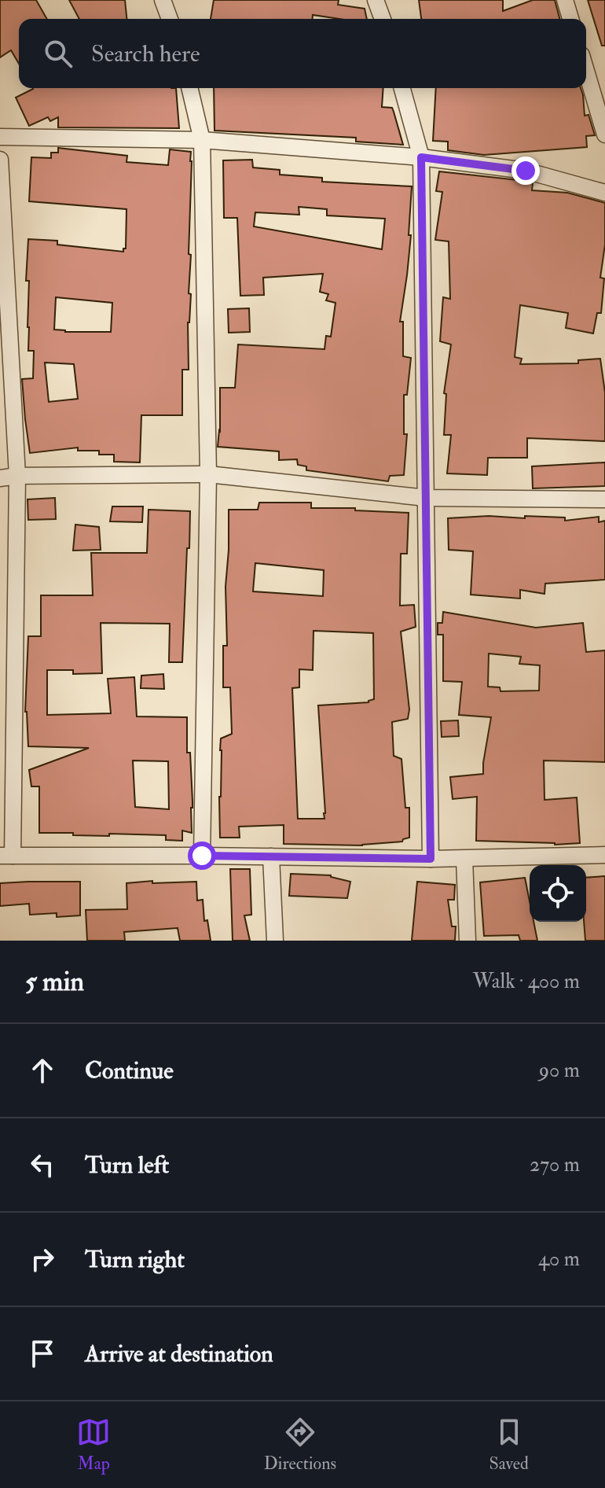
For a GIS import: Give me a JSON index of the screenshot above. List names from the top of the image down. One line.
{"page":{"search":"Search here","heading":["5 min","Walk · 400 m"],"list":[["Continue","90 m"],["Turn left","270 m"],["Turn right","40 m"],"Arrive at destination"],"nav":["Map","Directions","Saved"]}}
